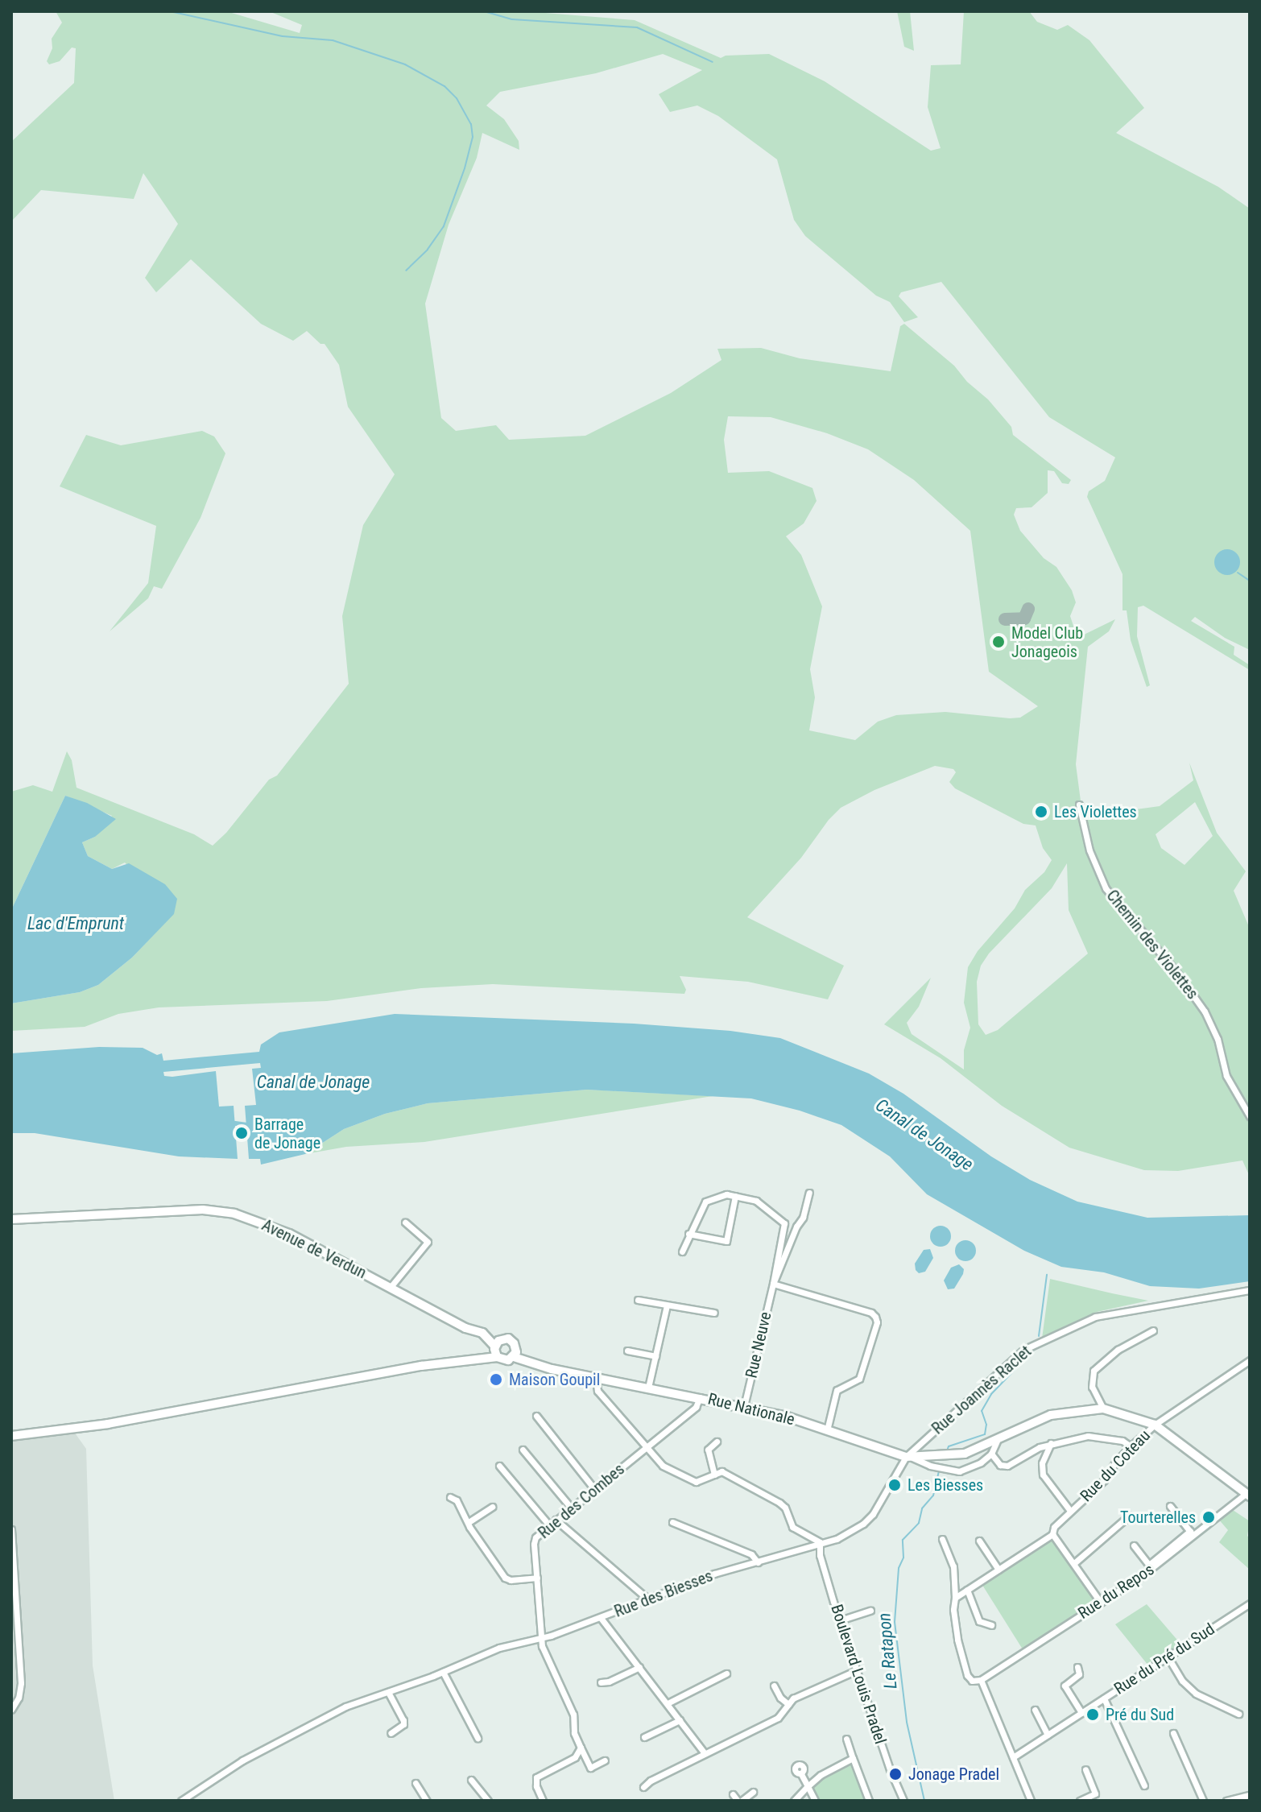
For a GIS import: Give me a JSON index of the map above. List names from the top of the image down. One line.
{"streets":{"main road":["Avenue de Verdun","Rue Nationale"],"street":["Chemin des Violettes","Rue Neuve","Rue Joannès Raclet","Rue du Coteau","Rue des Combes","Rue du Repos","Rue des Biesses","Rue du Pré du Sud","Boulevard Louis Pradel"]},"crossings":[["Avenue de Verdun","Rue Nationale"],["Rue Neuve","Rue Nationale"],["Rue Joannès Raclet","Rue Nationale"],["Rue Joannès Raclet","Rue des Biesses"],["Rue Nationale","Rue du Coteau"],["Rue Nationale","Rue des Combes"],["Rue Nationale","Rue des Biesses"],["Rue des Combes","Rue des Biesses"],["Rue des Biesses","Boulevard Louis Pradel"]],"water":["Lac d'Emprunt","Canal de Jonage","Le Ratapon"],"places":["Model Club Jonageois","Les Violettes","Barrage de Jonage","Maison Goupil","Les Biesses","Tourterelles","Pré du Sud","Jonage Pradel"]}
